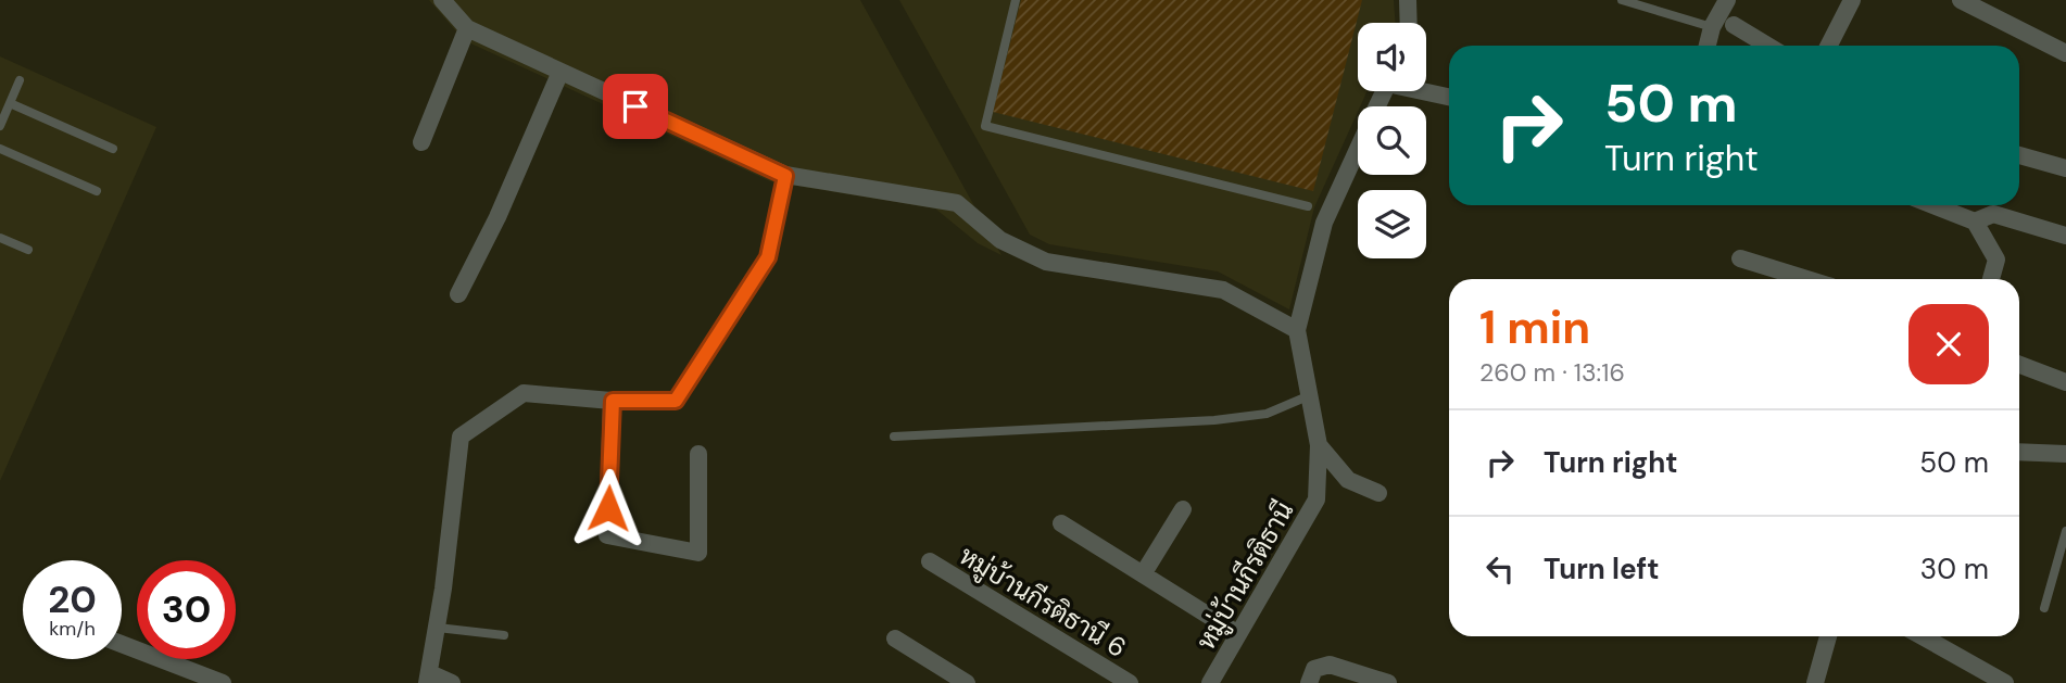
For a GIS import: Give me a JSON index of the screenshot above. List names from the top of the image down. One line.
{"streets":{"street":["หมู่บ้านกีรติธานี","หมู่บ้านกีรติธานี 6"]},"page":{"turn":["50 m","Turn right"],"heading":["1 min","260 m · 13:16"],"list":[{"name":"Turn right","value":"50 m"},{"name":"Turn left","value":"30 m"}],"speed":"20 km/h","limit":"30"}}
